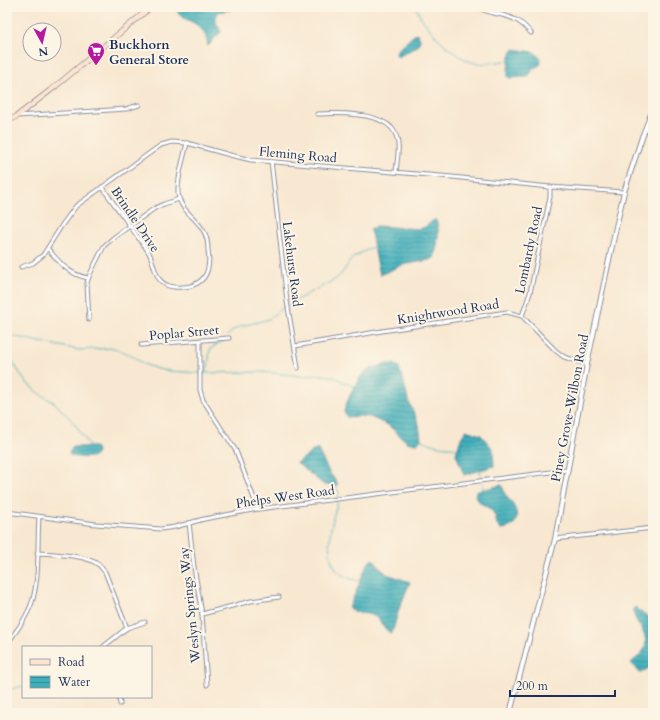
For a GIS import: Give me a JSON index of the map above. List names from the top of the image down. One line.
{"streets":{"street":["Fleming Road","Brindle Drive","Lombardy Road","Lakehurst Road","Knightwood Road","Poplar Street","Piney Grove-Wilbon Road","Phelps West Road","Weslyn Springs Way"]},"crossings":[["Fleming Road","Brindle Drive"],["Fleming Road","Lombardy Road"],["Fleming Road","Lakehurst Road"],["Fleming Road","Piney Grove-Wilbon Road"],["Lombardy Road","Knightwood Road"],["Lakehurst Road","Knightwood Road"],["Piney Grove-Wilbon Road","Phelps West Road"],["Phelps West Road","Weslyn Springs Way"]],"places":{"supermarket":["Buckhorn General Store"]},"legend":["Road","Water"],"scale_bar":"200 m","north":"bottom"}
